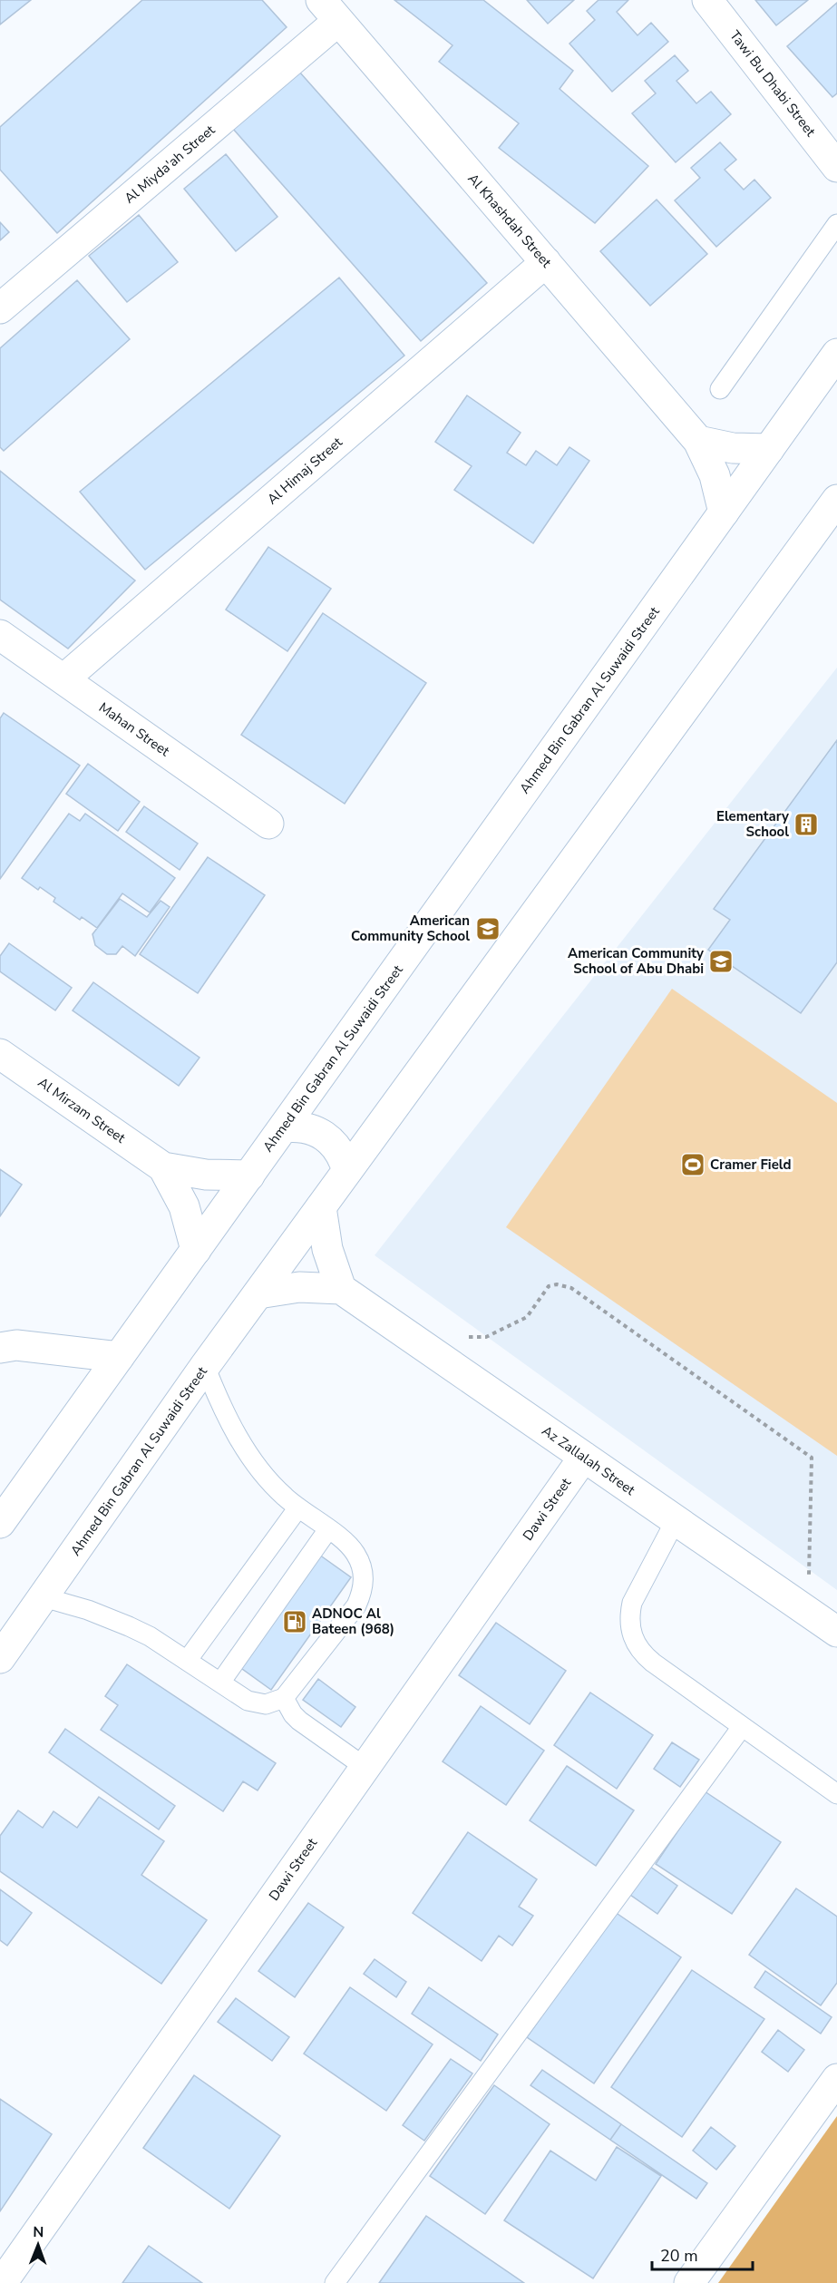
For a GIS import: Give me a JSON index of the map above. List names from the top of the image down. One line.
{"streets":{"street":["Tawi Bu Dhabi Street","Al Miyda'ah Street","Al Khashdah Street","Al Himaj Street","Ahmed Bin Gabran Al Suwaidi Street","Mahan Street","Al Mirzam Street","Az Zallalah Street","Dawi Street"]},"crossings":[["Al Miyda'ah Street","Al Khashdah Street"],["Al Khashdah Street","Al Himaj Street"],["Al Khashdah Street","Ahmed Bin Gabran Al Suwaidi Street"],["Al Himaj Street","Mahan Street"],["Ahmed Bin Gabran Al Suwaidi Street","Al Mirzam Street"],["Az Zallalah Street","Dawi Street"]],"places":{"building":["Elementary School"],"school or university":["American Community School","American Community School of Abu Dhabi"],"sports":["Cramer Field"],"fuel station":["ADNOC Al Bateen (968)"]},"scale_bar":"20 m","north":"top"}
